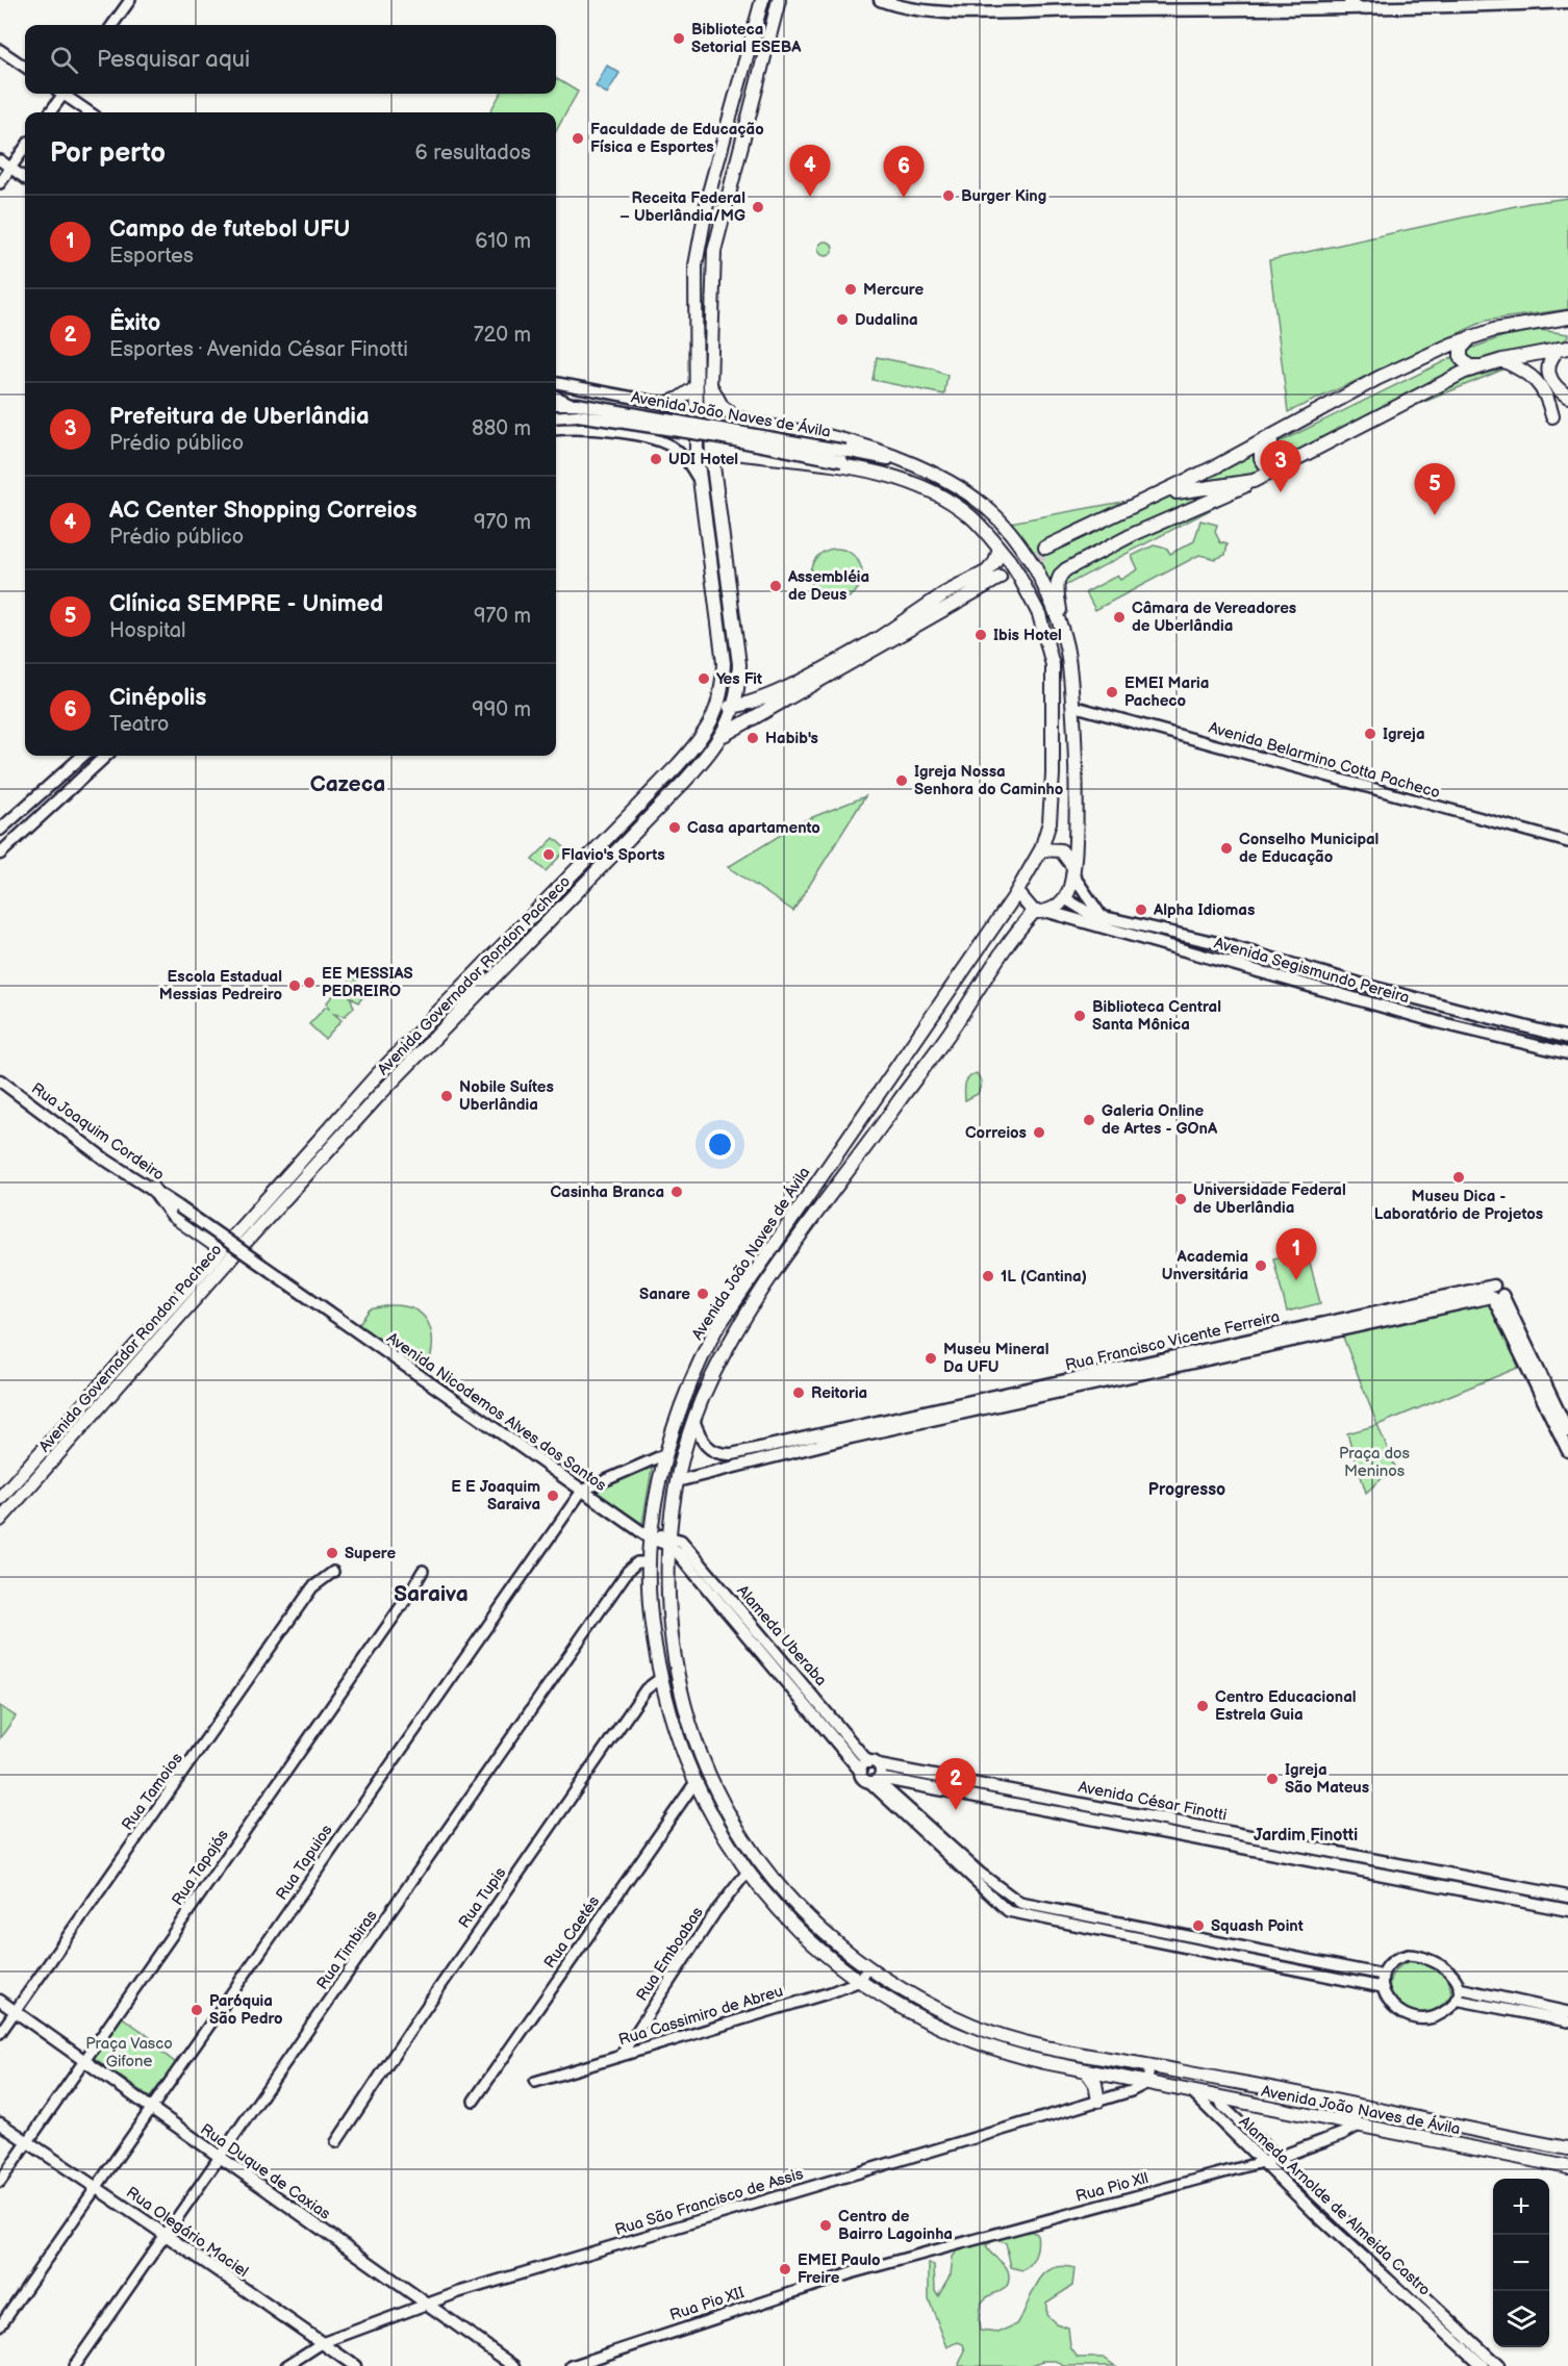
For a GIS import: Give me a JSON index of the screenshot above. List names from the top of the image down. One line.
{"streets":{"main road":["Avenida João Naves de Ávila","Avenida Segismundo Pereira","Avenida Governador Rondon Pacheco","Rua Joaquim Cordeiro","Rua Francisco Vicente Ferreira","Avenida Nicodemos Alves dos Santos","Alameda Uberaba","Avenida César Finotti","Rua Duque de Caxias","Rua Pio Xll","Alameda Arnolde de Almeida Castro","Rua Olegário Maciel"],"street":["Avenida Belarmino Cotta Pacheco","Rua Tamoios","Rua Tapuios","Rua Tapajós","Rua Tupis","Rua Caetés","Rua Timbiras","Rua Emboabas","Rua Cassimiro de Abreu","Rua São Francisco de Assis","Rua Pio XII"]},"crossings":[["Avenida João Naves de Ávila","Avenida Belarmino Cotta Pacheco"],["Avenida João Naves de Ávila","Avenida Segismundo Pereira"],["Avenida João Naves de Ávila","Avenida Governador Rondon Pacheco"],["Avenida João Naves de Ávila","Rua Francisco Vicente Ferreira"],["Avenida João Naves de Ávila","Avenida Nicodemos Alves dos Santos"],["Avenida João Naves de Ávila","Alameda Uberaba"],["Avenida João Naves de Ávila","Rua Tupis"],["Avenida João Naves de Ávila","Rua Caetés"],["Avenida João Naves de Ávila","Rua Timbiras"],["Avenida João Naves de Ávila","Rua Emboabas"],["Avenida João Naves de Ávila","Rua Cassimiro de Abreu"],["Avenida João Naves de Ávila","Rua Pio Xll"],["Avenida João Naves de Ávila","Rua São Francisco de Assis"],["Avenida João Naves de Ávila","Alameda Arnolde de Almeida Castro"],["Rua Joaquim Cordeiro","Avenida Nicodemos Alves dos Santos"],["Avenida Nicodemos Alves dos Santos","Rua Tapuios"],["Alameda Uberaba","Avenida César Finotti"],["Rua Tamoios","Rua Duque de Caxias"],["Rua Tapuios","Rua Duque de Caxias"],["Rua Tapuios","Rua Olegário Maciel"],["Rua Tapajós","Rua Duque de Caxias"],["Rua Tapajós","Rua Olegário Maciel"],["Rua Timbiras","Rua Duque de Caxias"],["Rua Timbiras","Rua Olegário Maciel"],["Rua Emboabas","Rua Cassimiro de Abreu"],["Rua Duque de Caxias","Rua São Francisco de Assis"],["Rua Pio Xll","Alameda Arnolde de Almeida Castro"],["Rua Pio Xll","Rua Pio XII"],["Rua São Francisco de Assis","Rua Olegário Maciel"]],"districts":["Cazeca","Progresso","Saraiva","Jardim Finotti"],"parks":["Praça dos Meninos","Praça Vasco Gifone"],"places":["Biblioteca Setorial ESEBA","Faculdade de Educação Física e Esportes","Burger King","Receita Federal – Uberlândia/MG","Mercure","Dudalina","UDI Hotel","Assembléia de Deus","Câmara de Vereadores de Uberlândia","Ibis Hotel","Yes Fit","EMEI Maria Pacheco","Igreja","Habib's","Igreja Nossa Senhora do Caminho","Casa apartamento","Conselho Municipal de Educação","Flavio's Sports","Alpha Idiomas","EE MESSIAS PEDREIRO","Escola Estadual Messias Pedreiro","Biblioteca Central Santa Mônica","Nobile Suítes Uberlândia","Galeria Online de Artes - GOnA","Correios","Museu Dica - Laboratório de Projetos","Casinha Branca","Universidade Federal de Uberlândia","Academia Unversitária","1L (Cantina)","Sanare","Museu Mineral Da UFU","Reitoria","E E Joaquim Saraiva","Supere","Centro Educacional Estrela Guia","Igreja São Mateus","Squash Point","Paróquia São Pedro","Centro de Bairro Lagoinha","EMEI Paulo Freire"],"page":{"search":"Pesquisar aqui","heading":["Por perto","6 resultados"],"pins":["4","6","3","5","1","2"],"list":[{"mark":"1","name":"Campo de futebol UFU","note":"Esportes","value":"610 m"},{"mark":"2","name":"Êxito","note":"Esportes · Avenida César Finotti","value":"720 m"},{"mark":"3","name":"Prefeitura de Uberlândia","note":"Prédio público","value":"880 m"},{"mark":"4","name":"AC Center Shopping Correios","note":"Prédio público","value":"970 m"},{"mark":"5","name":"Clínica SEMPRE - Unimed","note":"Hospital","value":"970 m"},{"mark":"6","name":"Cinépolis","note":"Teatro","value":"990 m"}],"map_buttons":["+","−"]}}
